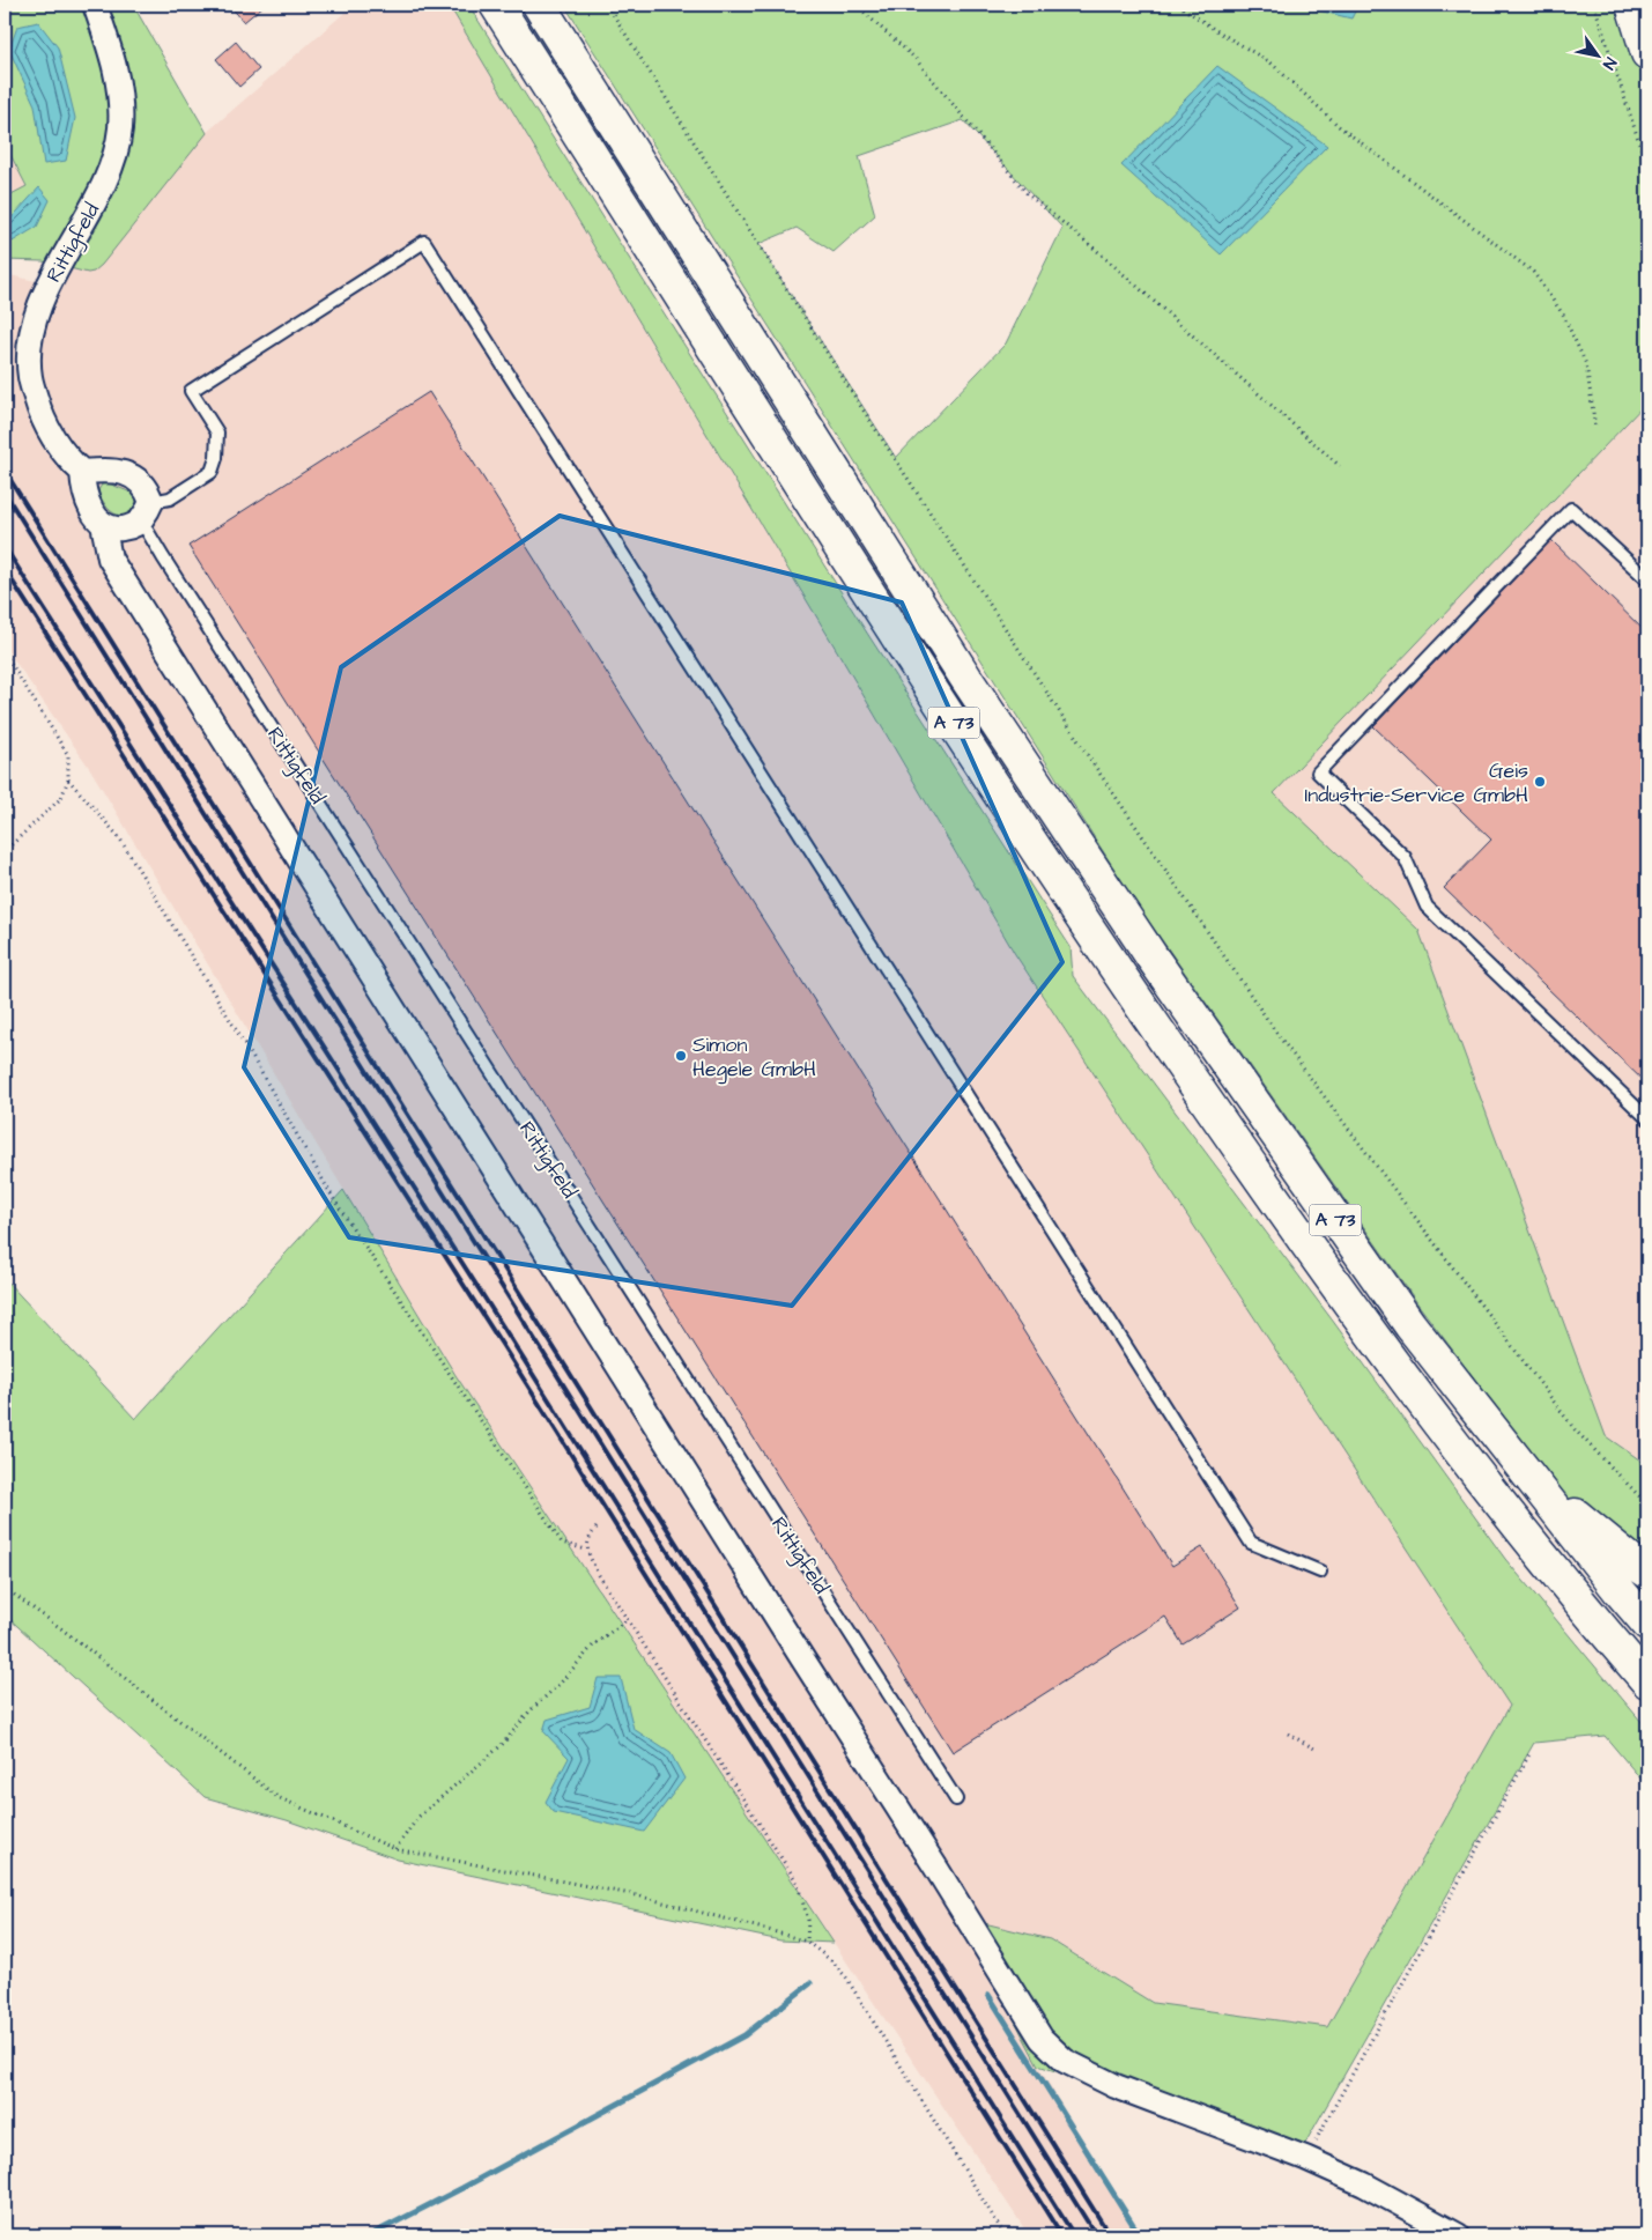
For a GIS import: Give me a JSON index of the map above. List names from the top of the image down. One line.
{"streets":{"main road":["A 73"],"street":["Rittigfeld"]},"places":["Geis Industrie-Service GmbH","Simon Hegele GmbH"],"north":"bottom right"}
